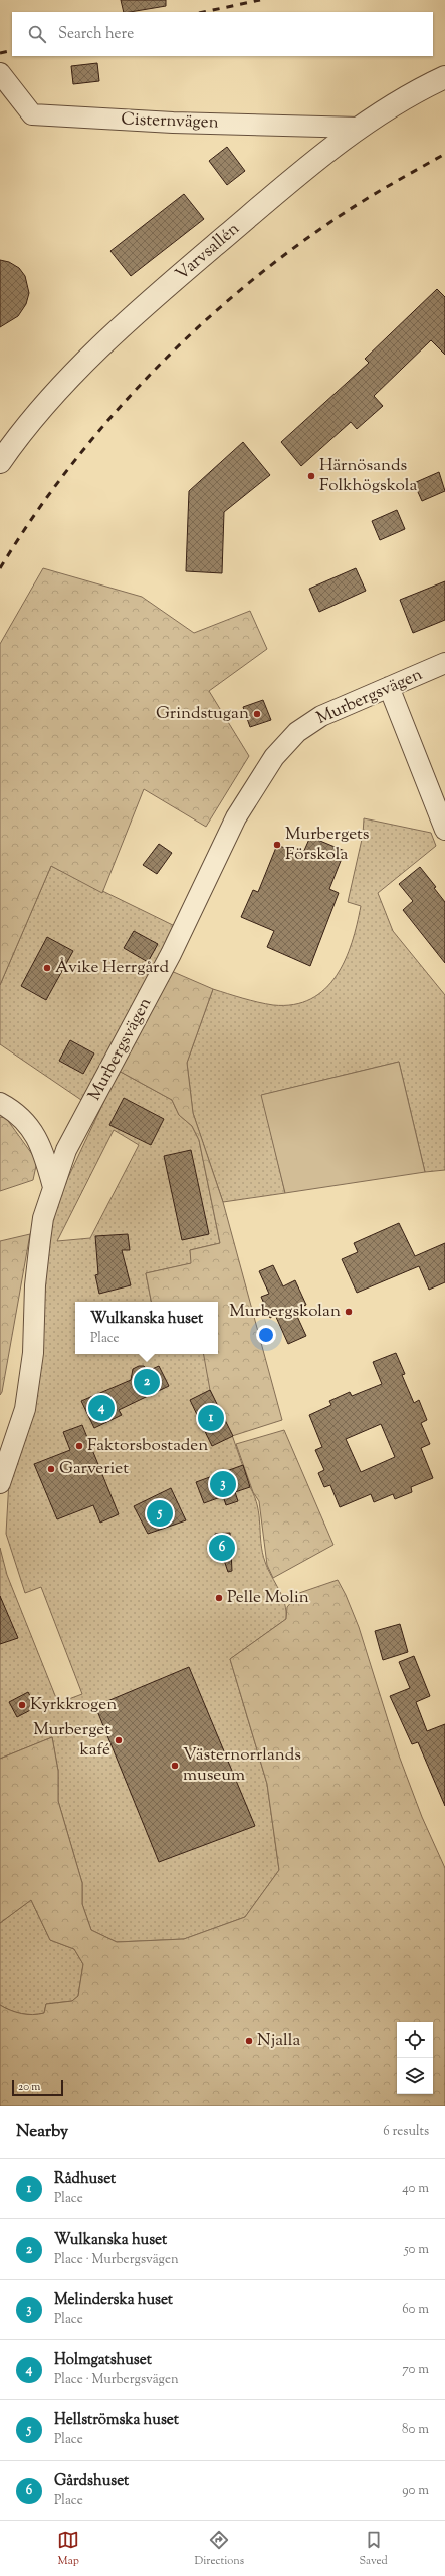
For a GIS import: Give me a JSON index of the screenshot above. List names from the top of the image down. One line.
{"streets":{"street":["Cisternvägen","Varvsallén","Murbergsvägen"]},"crossings":[["Cisternvägen","Varvsallén"]],"places":["Härnösands Folkhögskola","Grindstugan","Murbergets Förskola","Åvike Herrgård","Murbergskolan","Faktorsbostaden","Garveriet","Pelle Molin","Kyrkkrogen","Murberget kafé","Västernorrlands museum","Njalla"],"scale_bar":"20 m","page":{"search":"Search here","popup":["Wulkanska huset","Place"],"pins":["2","4","1","3","5","6"],"scale":"20 m","heading":["Nearby","6 results"],"list":[{"mark":"1","name":"Rådhuset","note":"Place","value":"40 m"},{"mark":"2","name":"Wulkanska huset","note":"Place · Murbergsvägen","value":"50 m"},{"mark":"3","name":"Melinderska huset","note":"Place","value":"60 m"},{"mark":"4","name":"Holmgatshuset","note":"Place · Murbergsvägen","value":"70 m"},{"mark":"5","name":"Hellströmska huset","note":"Place","value":"80 m"},{"mark":"6","name":"Gårdshuset","note":"Place","value":"90 m"}],"nav":["Map","Directions","Saved"]}}
